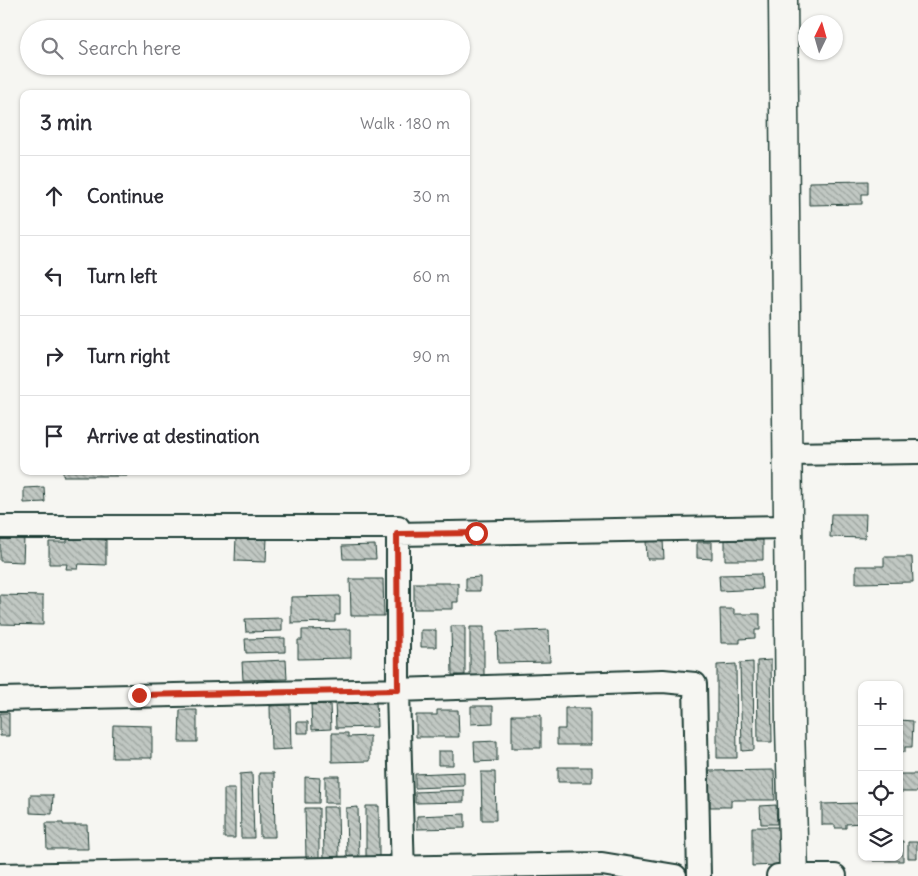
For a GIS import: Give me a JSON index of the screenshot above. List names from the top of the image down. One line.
{"north":"top","page":{"search":"Search here","heading":["3 min","Walk · 180 m"],"list":[["Continue","30 m"],["Turn left","60 m"],["Turn right","90 m"],"Arrive at destination"],"map_buttons":["+","−"]}}
